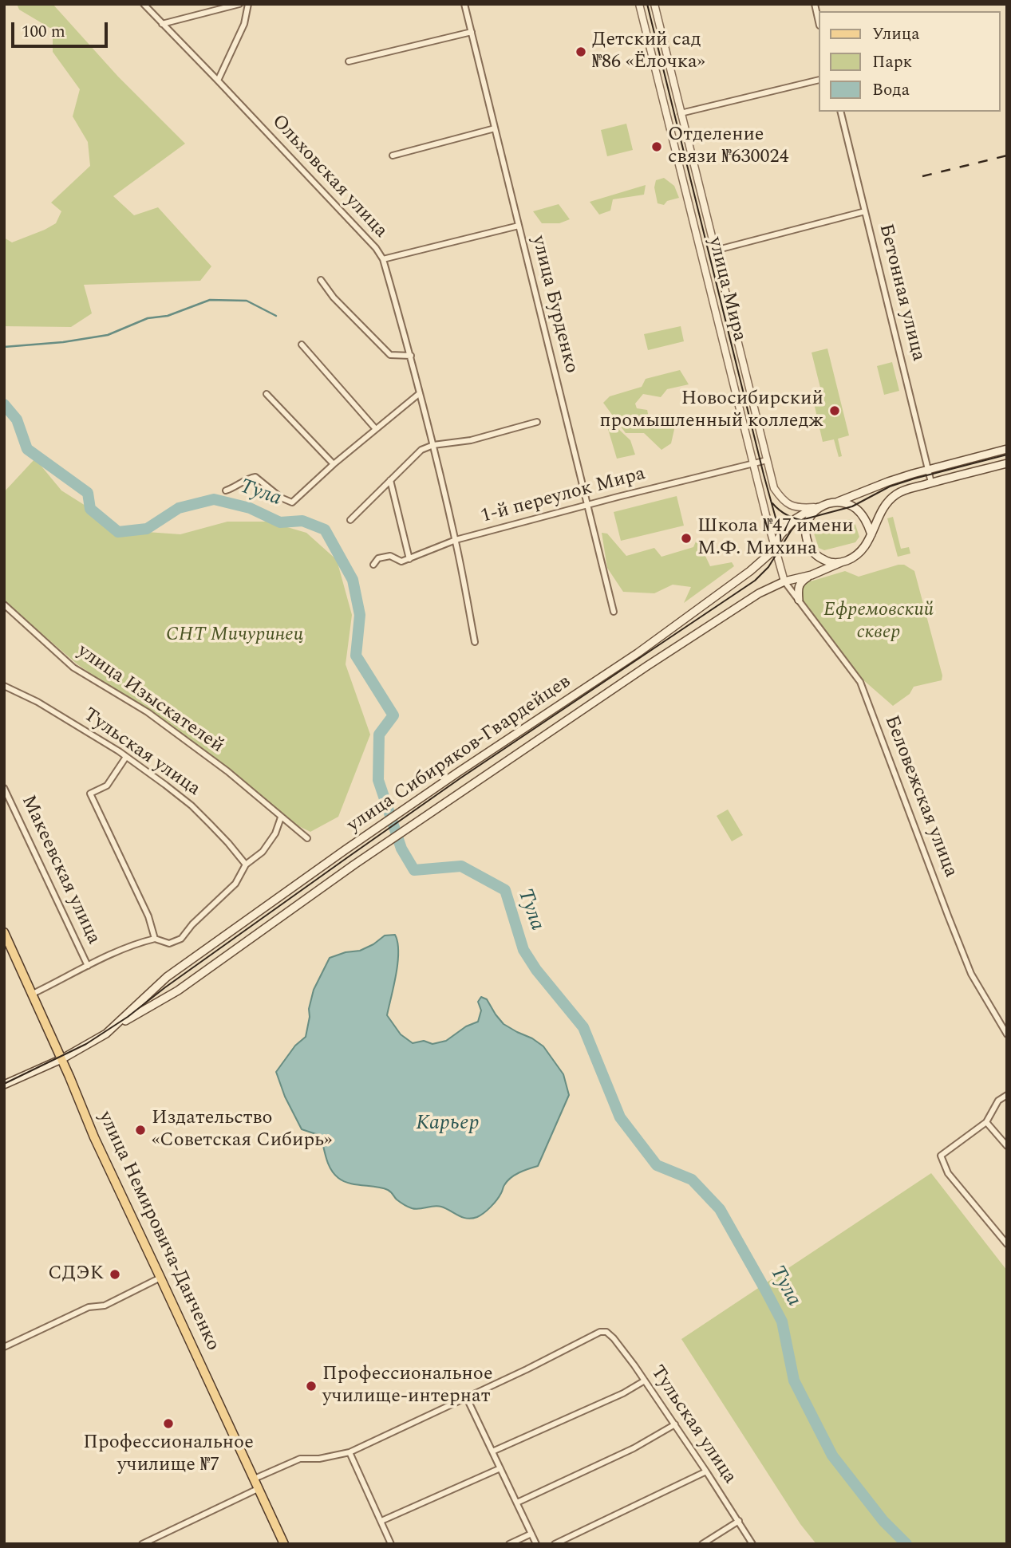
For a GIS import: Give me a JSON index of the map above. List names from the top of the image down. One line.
{"streets":{"main road":["улица Сибиряков-Гвардейцев","улица Немировича-Данченко"],"street":["Ольховская улица","улица Мира","Бетонная улица","улица Бурденко","1-й переулок Мира","улица Изыскателей","Тульская улица","Беловежская улица","Макеевская улица"]},"crossings":[["Ольховская улица","1-й переулок Мира"],["улица Мира","1-й переулок Мира"],["улица Мира","улица Сибиряков-Гвардейцев"],["улица Мира","Беловежская улица"],["улица Бурденко","1-й переулок Мира"],["улица Изыскателей","Макеевская улица"],["Тульская улица","Макеевская улица"],["улица Сибиряков-Гвардейцев","Беловежская улица"],["улица Сибиряков-Гвардейцев","улица Немировича-Данченко"],["Макеевская улица","улица Немировича-Данченко"]],"water":["Тула","Карьер"],"parks":["Ефремовский сквер","СНТ Мичуринец"],"places":["Детский сад №86 «Ёлочка»","Отделение связи №630024","Новосибирский промышленный колледж","Школа №47 имени М.Ф. Михина","Издательство «Советская Сибирь»","СДЭК","Профессиональное училище-интернат","Профессиональное училище №7"],"legend":["Улица","Парк","Вода"],"scale_bar":"100 m"}
